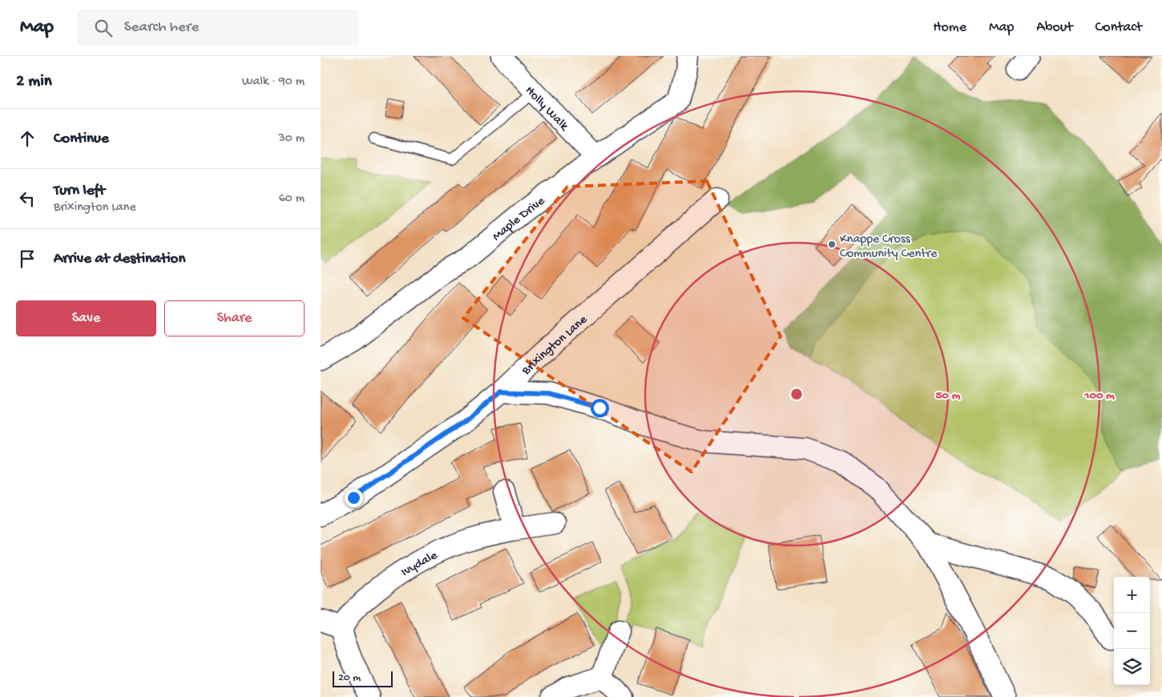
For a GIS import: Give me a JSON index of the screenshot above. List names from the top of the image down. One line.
{"streets":{"street":["Holly Walk","Maple Drive","Brixington Lane","Ivydale"]},"crossings":[["Holly Walk","Maple Drive"]],"places":["Knappe Cross Community Centre"],"scale_bar":"20 m","page":{"header":"Map","search":"Search here","nav":["Home","Map","About","Contact"],"heading":["2 min","Walk · 90 m"],"list":[["Continue","30 m"],["Turn left","Brixington Lane","60 m"],"Arrive at destination"],"buttons":["Save","Share"],"map_buttons":["+","−"],"scale":"20 m"},"rings":["50 m","100 m"]}
